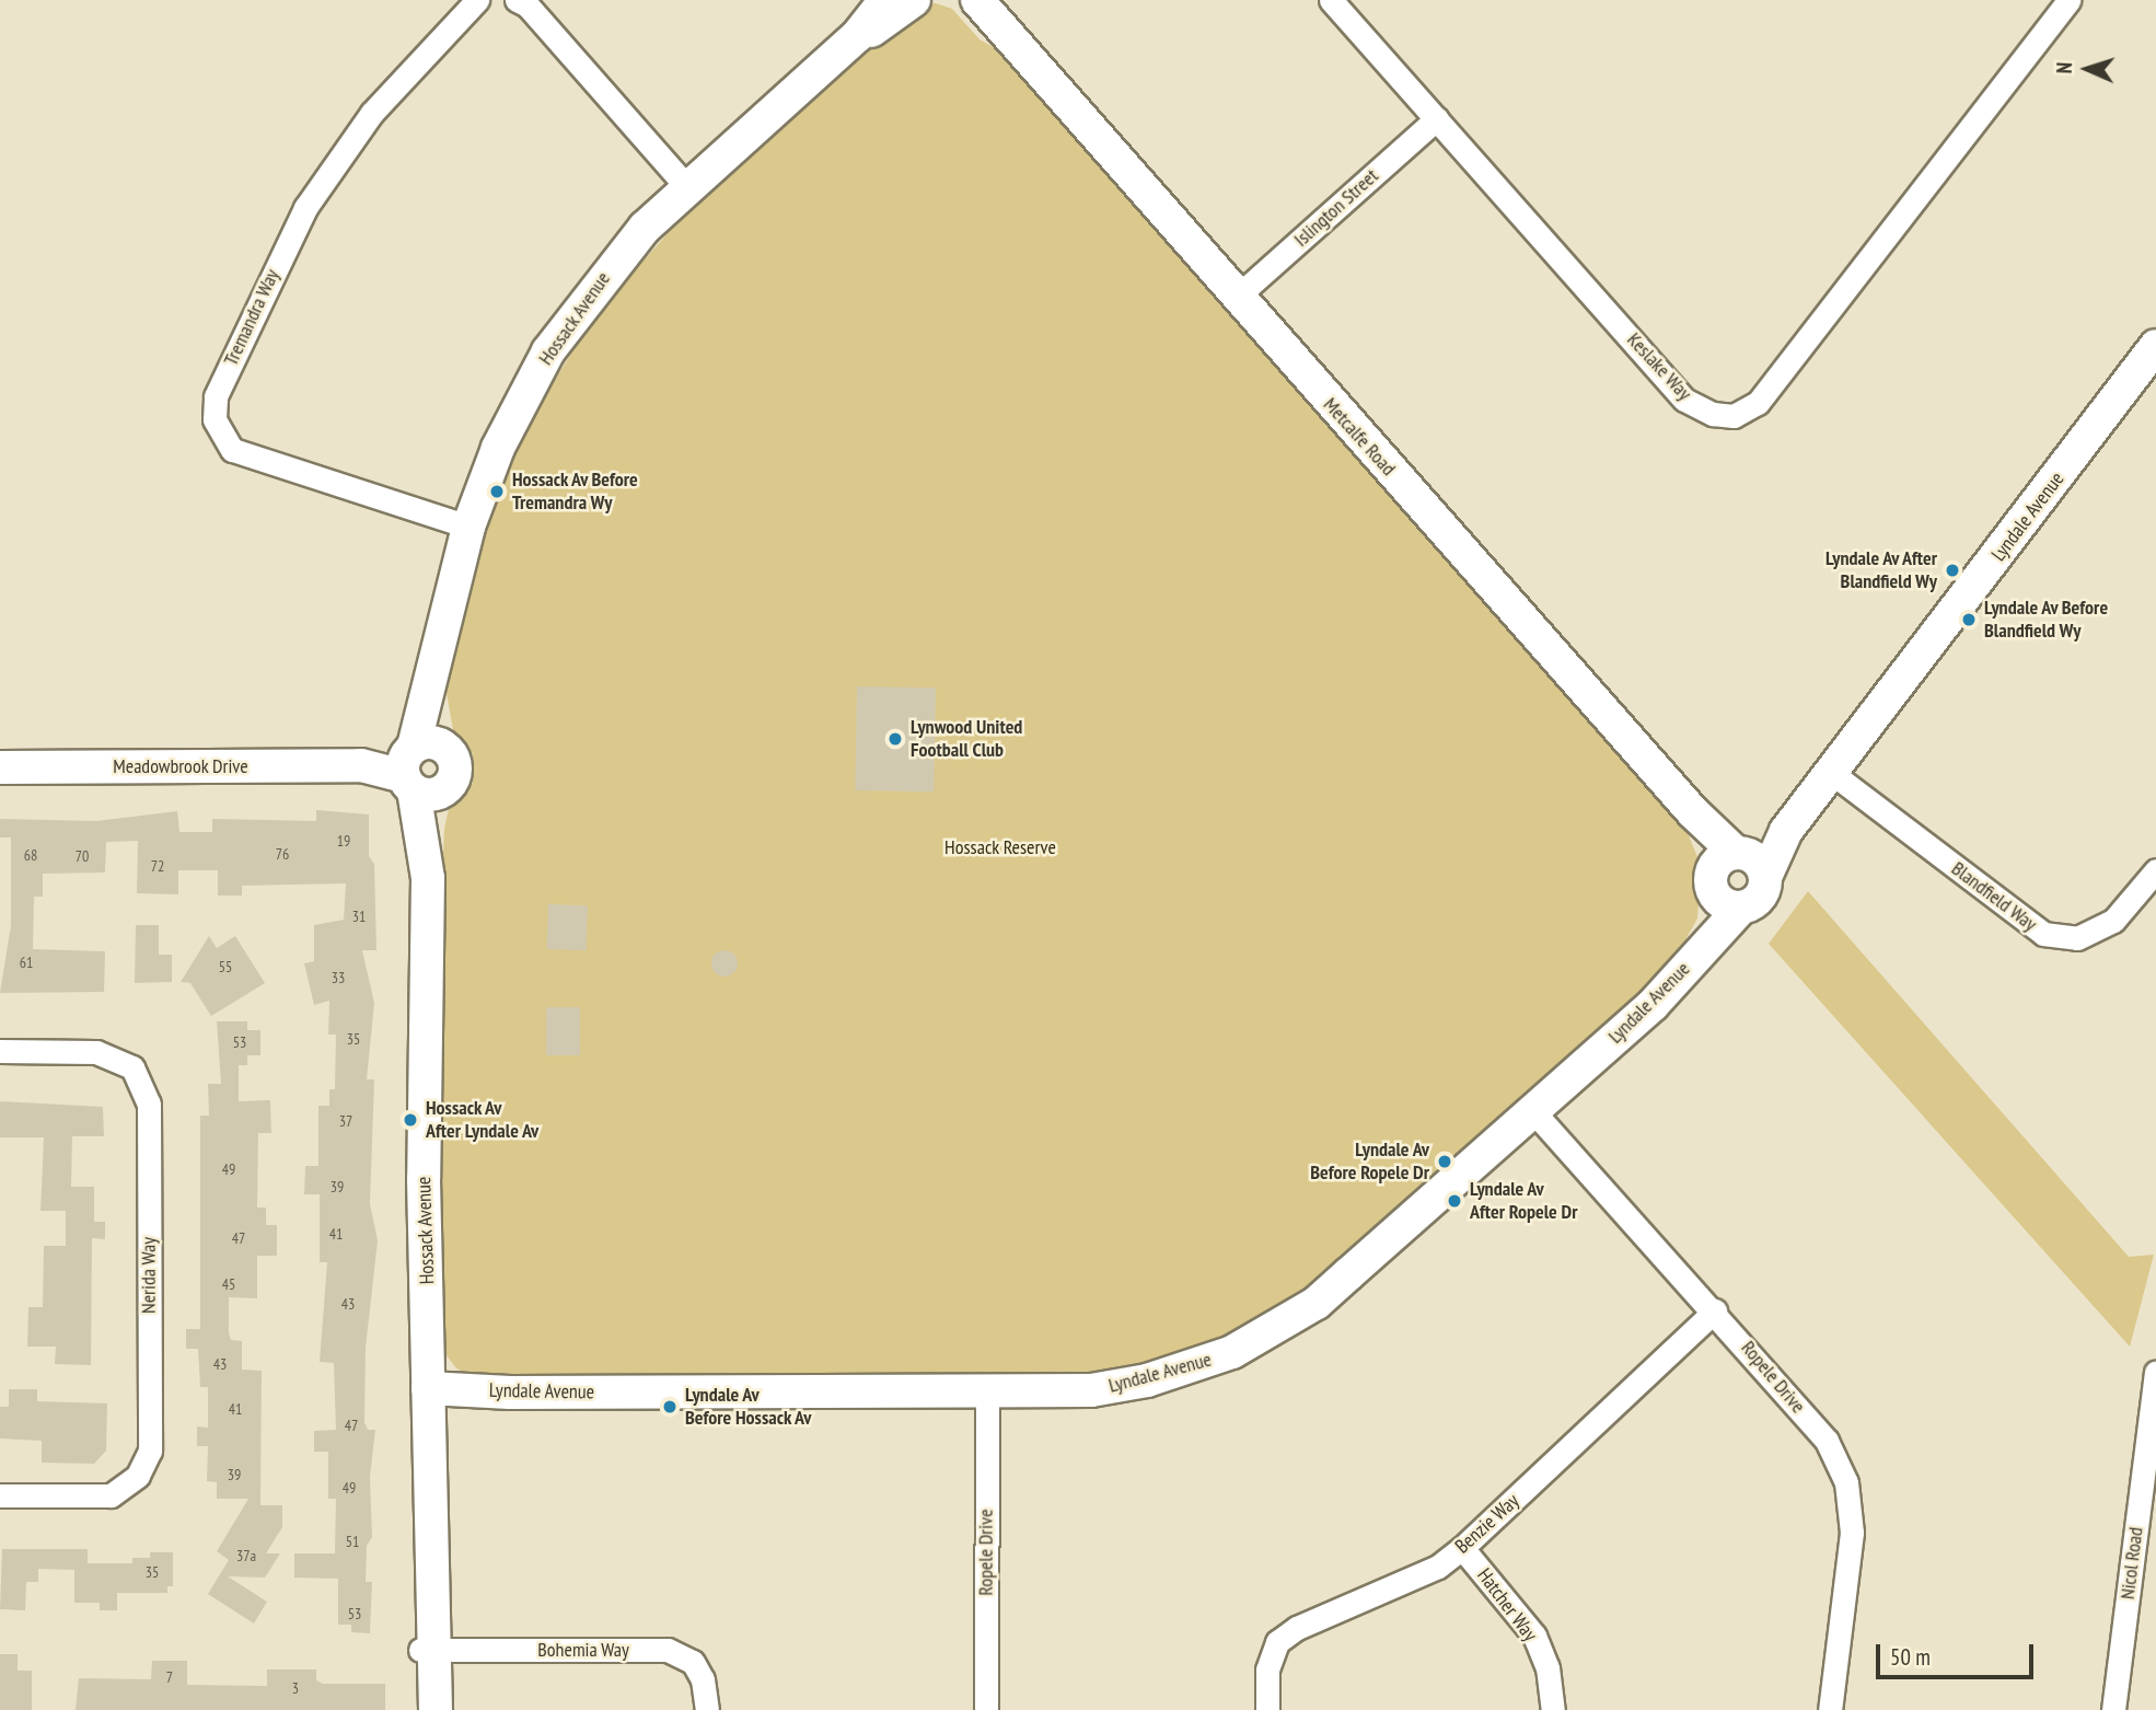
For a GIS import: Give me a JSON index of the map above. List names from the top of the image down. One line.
{"streets":{"street":["Islington Street","Tremandra Way","Hossack Avenue","Keslake Way","Metcalfe Road","Lyndale Avenue","Meadowbrook Drive","Blandfield Way","Nerida Way","Ropele Drive","Benzie Way","Nicol Road","Hatcher Way","Bohemia Way"]},"crossings":[["Islington Street","Keslake Way"],["Islington Street","Metcalfe Road"],["Tremandra Way","Hossack Avenue"],["Hossack Avenue","Lyndale Avenue"],["Hossack Avenue","Meadowbrook Drive"],["Hossack Avenue","Bohemia Way"],["Metcalfe Road","Lyndale Avenue"],["Lyndale Avenue","Blandfield Way"],["Lyndale Avenue","Ropele Drive"],["Ropele Drive","Benzie Way"],["Benzie Way","Hatcher Way"]],"parks":["Hossack Reserve"],"places":["Hossack Av Before Tremandra Wy","Lyndale Av After Blandfield Wy","Lyndale Av Before Blandfield Wy","Lynwood United Football Club","Hossack Av After Lyndale Av","Lyndale Av Before Ropele Dr","Lyndale Av After Ropele Dr","Lyndale Av Before Hossack Av"],"house_numbers":["19","76","68","70","72","31","61","55","33","35","53","37","49","39","41","47","45","43","43","41","47","39","49","51","37a","35","53","7","3"],"scale_bar":"50 m","north":"left"}
